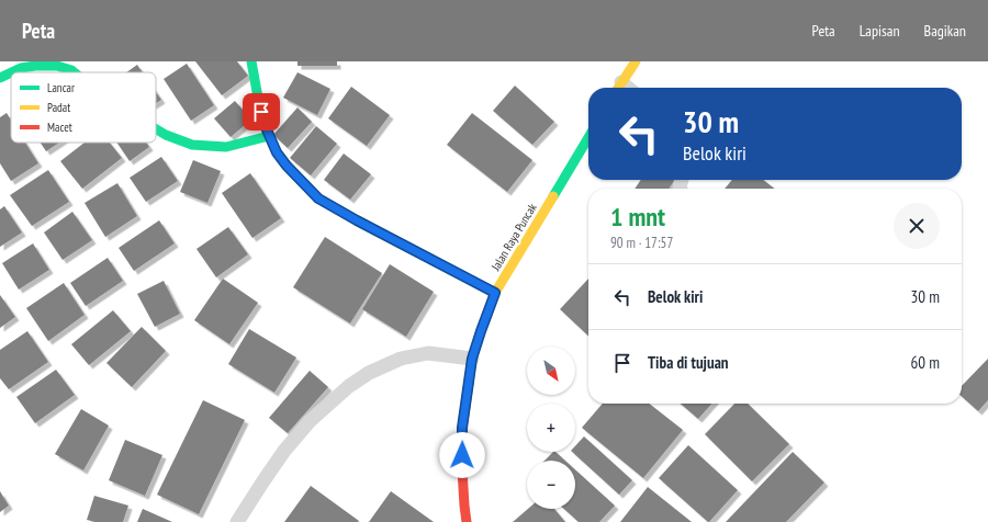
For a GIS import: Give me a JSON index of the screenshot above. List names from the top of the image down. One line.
{"streets":{"main road":["Jalan Raya Puncak"]},"legend":["Lancar","Padat","Macet"],"north":"bottom right","page":{"header":"Peta","nav":["Peta","Lapisan","Bagikan"],"turn":["30 m","Belok kiri"],"heading":["1 mnt","90 m · 17:57"],"list":[{"name":"Belok kiri","value":"30 m"},{"name":"Tiba di tujuan","value":"60 m"}],"map_buttons":["+","−"]}}
